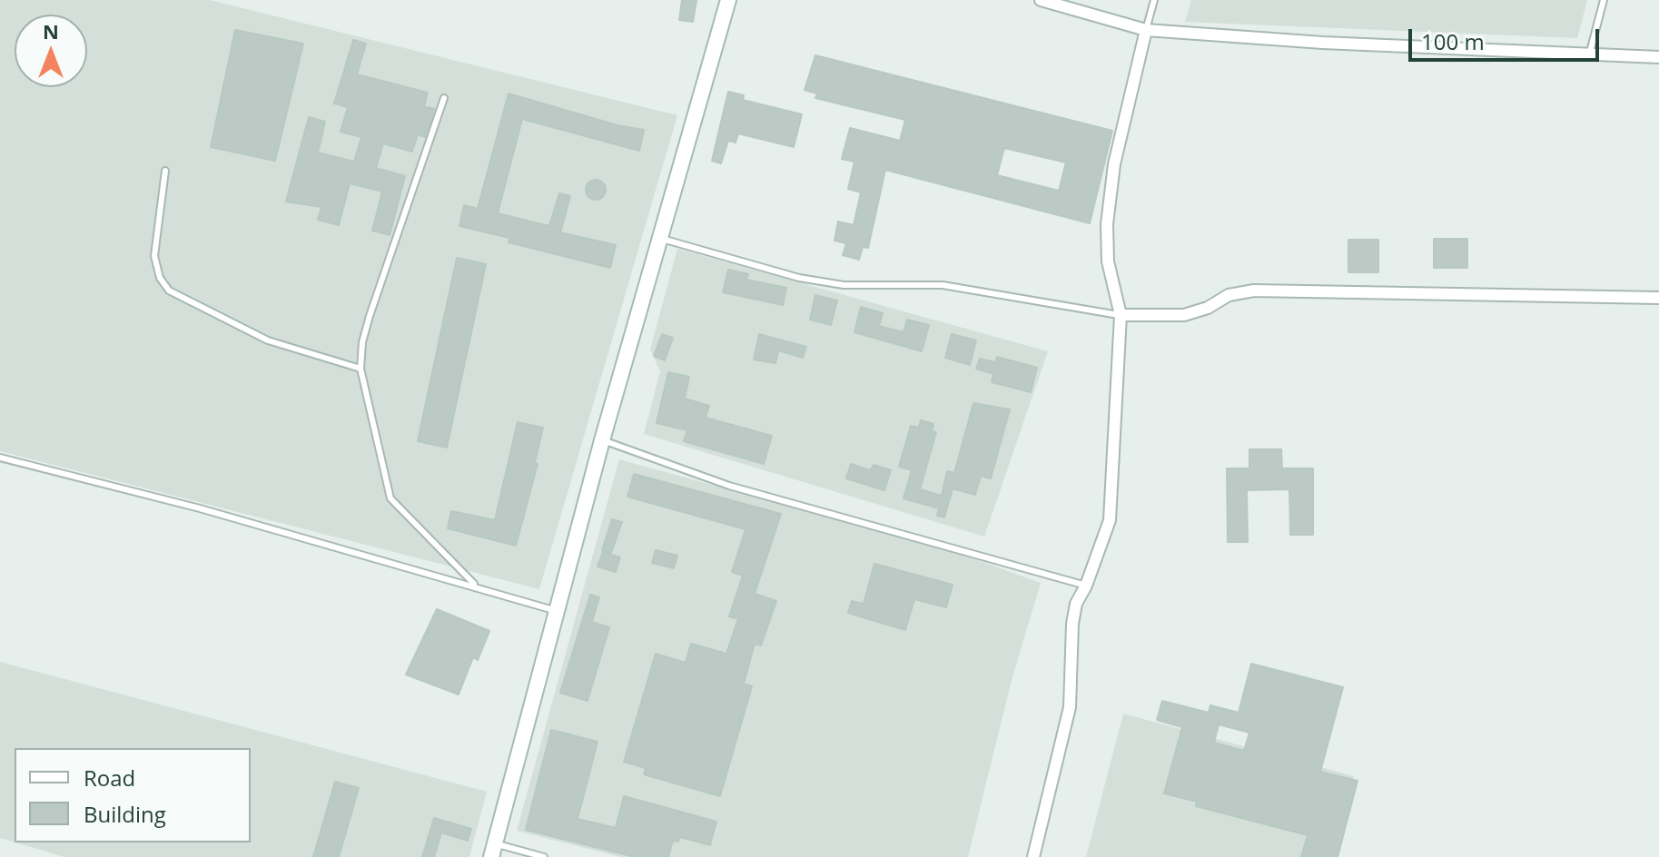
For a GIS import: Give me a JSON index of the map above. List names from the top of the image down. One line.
{"legend":["Road","Building"],"scale_bar":"100 m","north":"top"}
